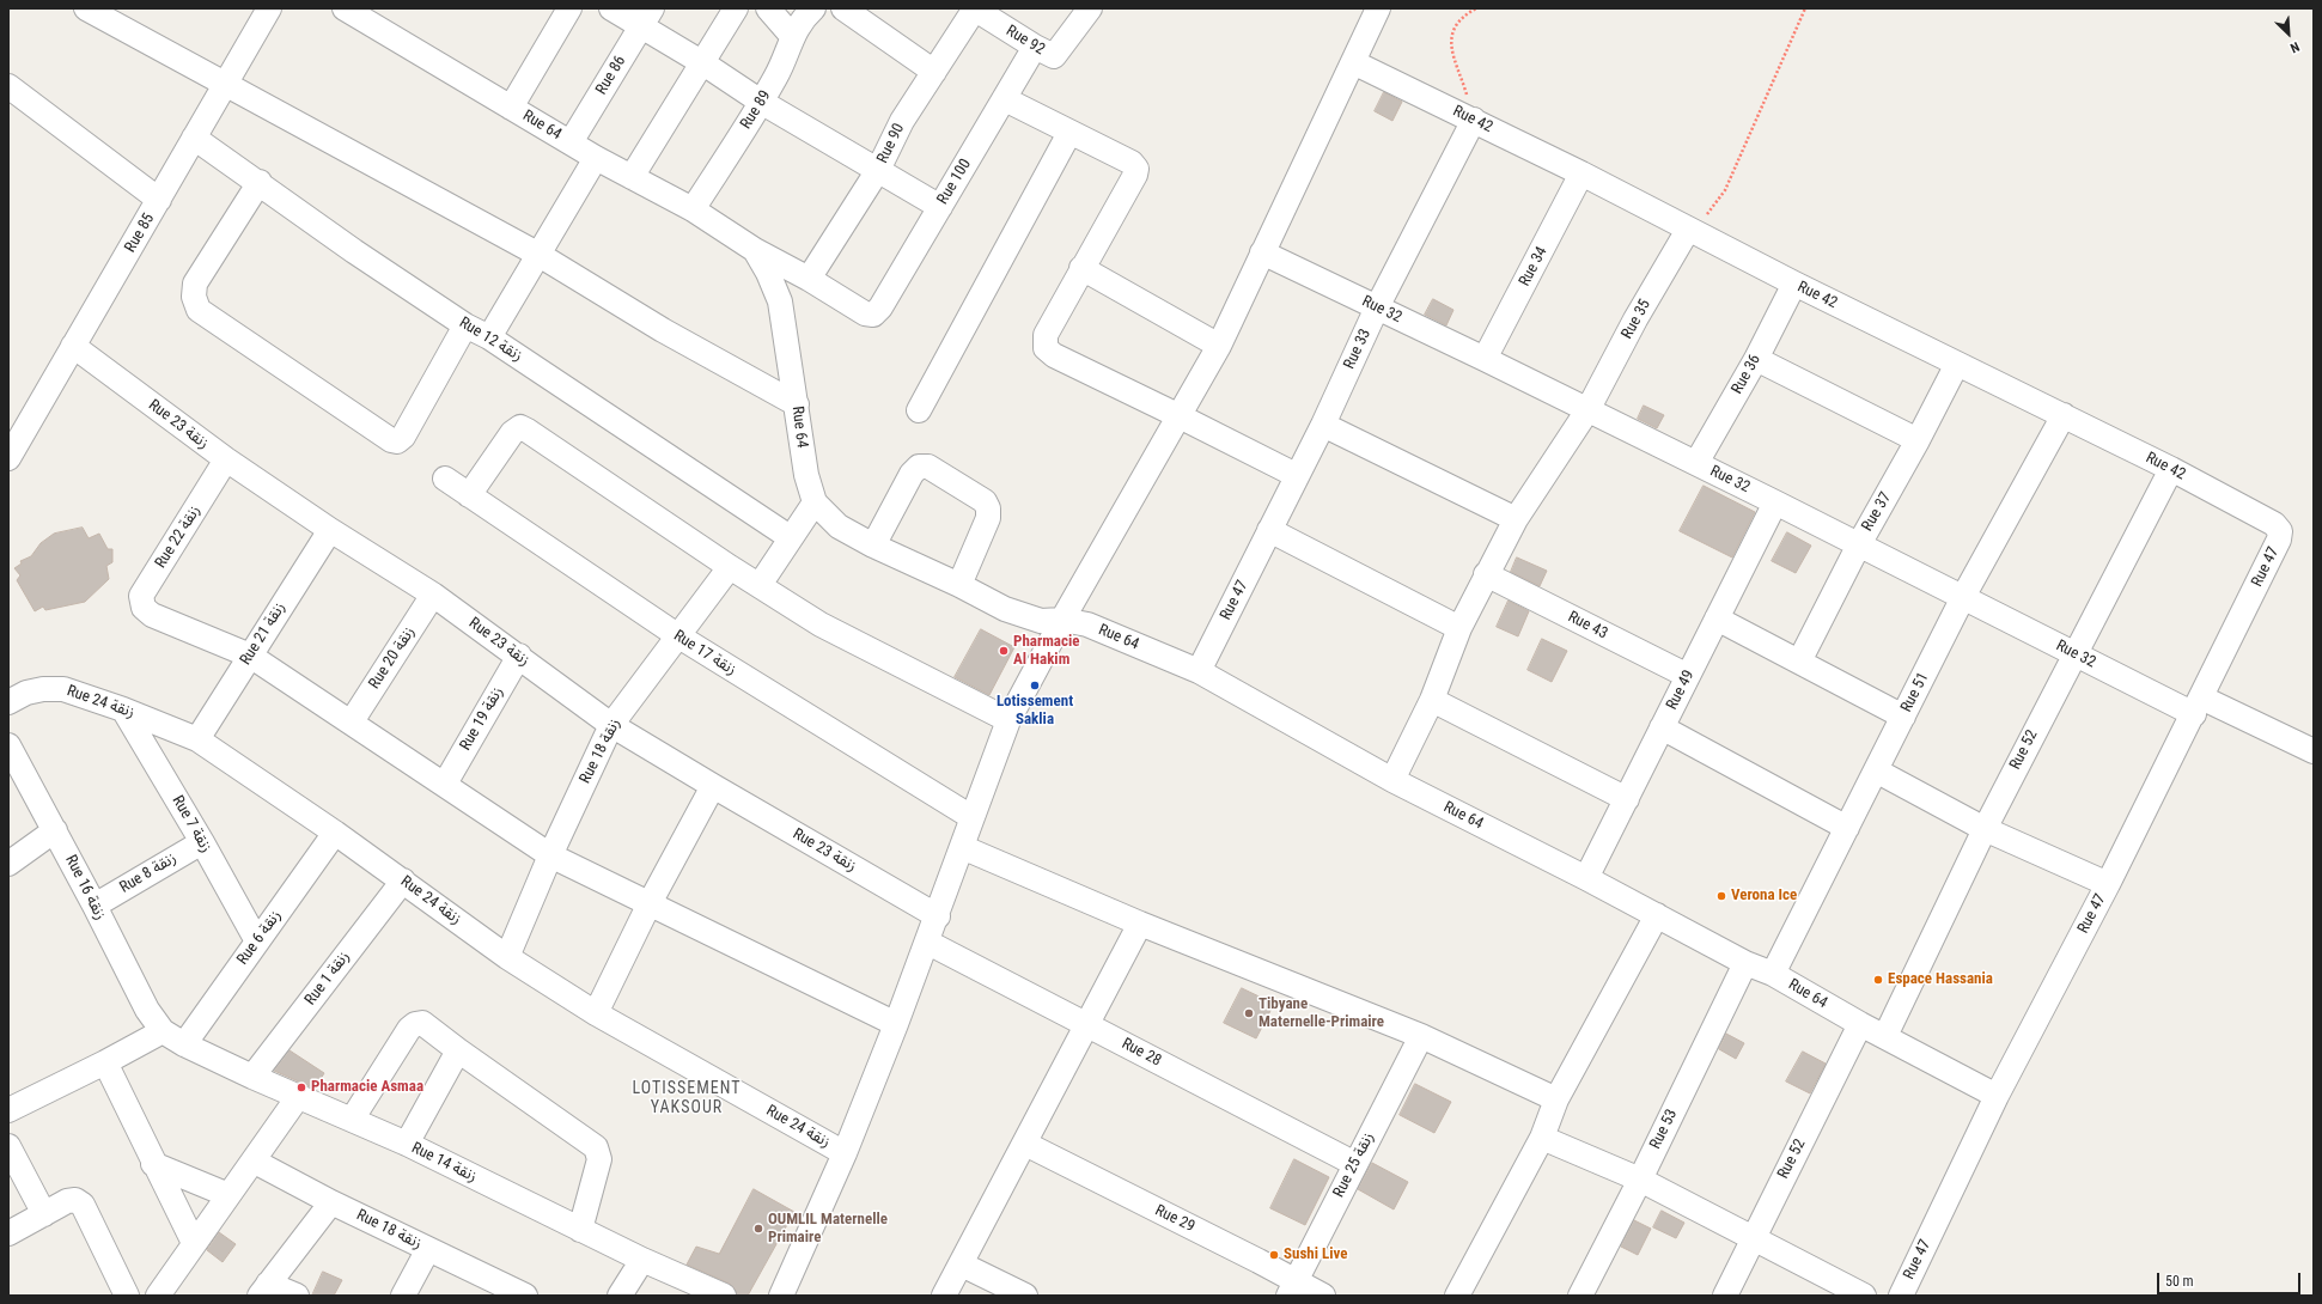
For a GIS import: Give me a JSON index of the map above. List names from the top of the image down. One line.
{"streets":{"street":["Rue 92","Rue 86","Rue 89","Rue 42","Rue 64","Rue 90","Rue 100","Rue 85","Rue 34","Rue 32","Rue 35","Rue 12 زنقة","Rue 33","Rue 36","Rue 23 زنقة","Rue 37","Rue 22 زنقة","Rue 47","Rue 43","Rue 21 زنقة","Rue 17 زنقة","Rue 20 زنقة","Rue 49","Rue 51","Rue 24 زنقة","Rue 19 زنقة","Rue 52","Rue 18 زنقة","Rue 7 زنقة","Rue 8 زنقة","Rue 16 زنقة","Rue 6 زنقة","Rue 1 زنقة","Rue 28","Rue 53","Rue 14 زنقة","Rue 25 زنقة","Rue 29"]},"crossings":[["Rue 92","Rue 90"],["Rue 92","Rue 100"],["Rue 86","Rue 64"],["Rue 89","Rue 64"],["Rue 42","Rue 34"],["Rue 42","Rue 35"],["Rue 42","Rue 33"],["Rue 42","Rue 36"],["Rue 42","Rue 37"],["Rue 42","Rue 47"],["Rue 42","Rue 51"],["Rue 42","Rue 52"],["Rue 64","Rue 35"],["Rue 64","Rue 47"],["Rue 64","Rue 49"],["Rue 64","Rue 51"],["Rue 64","Rue 52"],["Rue 64","Rue 53"],["Rue 90","Rue 100"],["Rue 85","Rue 12 زنقة"],["Rue 85","Rue 23 زنقة"],["Rue 34","Rue 32"],["Rue 32","Rue 35"],["Rue 32","Rue 33"],["Rue 32","Rue 36"],["Rue 32","Rue 37"],["Rue 32","Rue 47"],["Rue 32","Rue 49"],["Rue 32","Rue 51"],["Rue 32","Rue 52"],["Rue 35","Rue 43"],["Rue 33","Rue 47"],["Rue 23 زنقة","Rue 22 زنقة"],["Rue 23 زنقة","Rue 21 زنقة"],["Rue 23 زنقة","Rue 20 زنقة"],["Rue 23 زنقة","Rue 19 زنقة"],["Rue 23 زنقة","Rue 18 زنقة"],["Rue 22 زنقة","Rue 21 زنقة"],["Rue 43","Rue 49"],["Rue 21 زنقة","Rue 24 زنقة"],["Rue 17 زنقة","Rue 18 زنقة"],["Rue 24 زنقة","Rue 18 زنقة"],["Rue 24 زنقة","Rue 7 زنقة"],["Rue 24 زنقة","Rue 6 زنقة"],["Rue 24 زنقة","Rue 1 زنقة"],["Rue 7 زنقة","Rue 8 زنقة"],["Rue 7 زنقة","Rue 6 زنقة"],["Rue 8 زنقة","Rue 16 زنقة"],["Rue 16 زنقة","Rue 14 زنقة"],["Rue 6 زنقة","Rue 14 زنقة"],["Rue 1 زنقة","Rue 14 زنقة"],["Rue 28","Rue 25 زنقة"],["Rue 25 زنقة","Rue 29"]],"districts":["LOTISSEMENT YAKSOUR"],"places":["Pharmacie Al Hakim","Lotissement Saklia","Verona Ice","Espace Hassania","Tibyane Maternelle-Primaire","Pharmacie Asmaa","OUMLIL Maternelle Primaire","Sushi Live"],"scale_bar":"50 m","north":"bottom right"}
